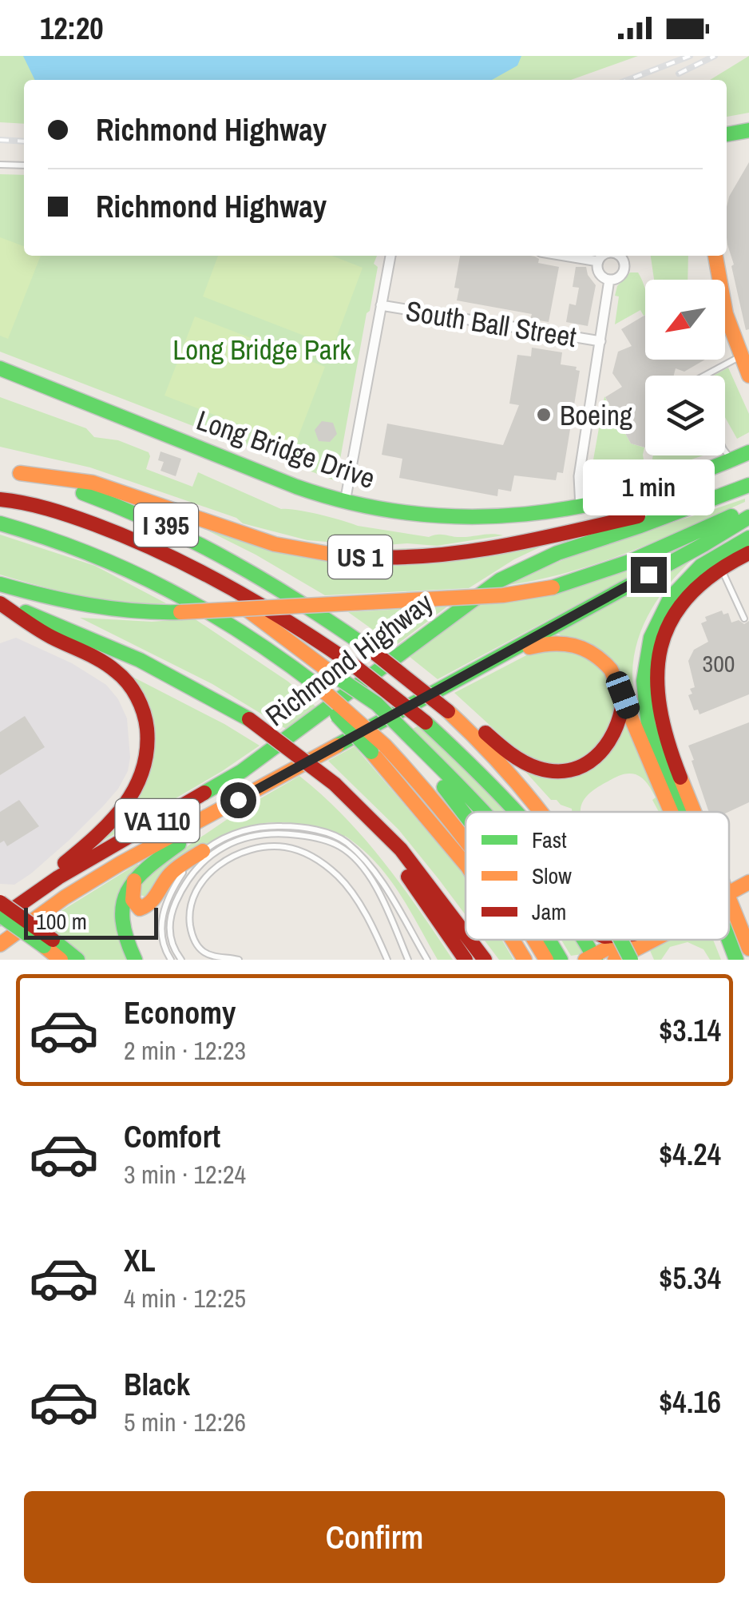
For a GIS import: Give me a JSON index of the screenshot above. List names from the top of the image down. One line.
{"streets":{"main road":["Long Bridge Drive","I 395","US 1","Richmond Highway","VA 110"],"street":["South Ball Street"]},"crossings":[["I 395","US 1"],["US 1","Richmond Highway"]],"parks":["Long Bridge Park"],"places":["Boeing"],"house_numbers":["300"],"legend":["Fast","Slow","Jam"],"scale_bar":"100 m","north":"bottom left","page":{"status":"12:20","banner":["Richmond Highway","Richmond Highway"],"bubble":"1 min","scale":"100 m","list":[{"name":"Economy","note":"2 min · 12:23","value":"$3.14"},{"name":"Comfort","note":"3 min · 12:24","value":"$4.24"},{"name":"XL","note":"4 min · 12:25","value":"$5.34"},{"name":"Black","note":"5 min · 12:26","value":"$4.16"}],"buttons":"Confirm"}}
